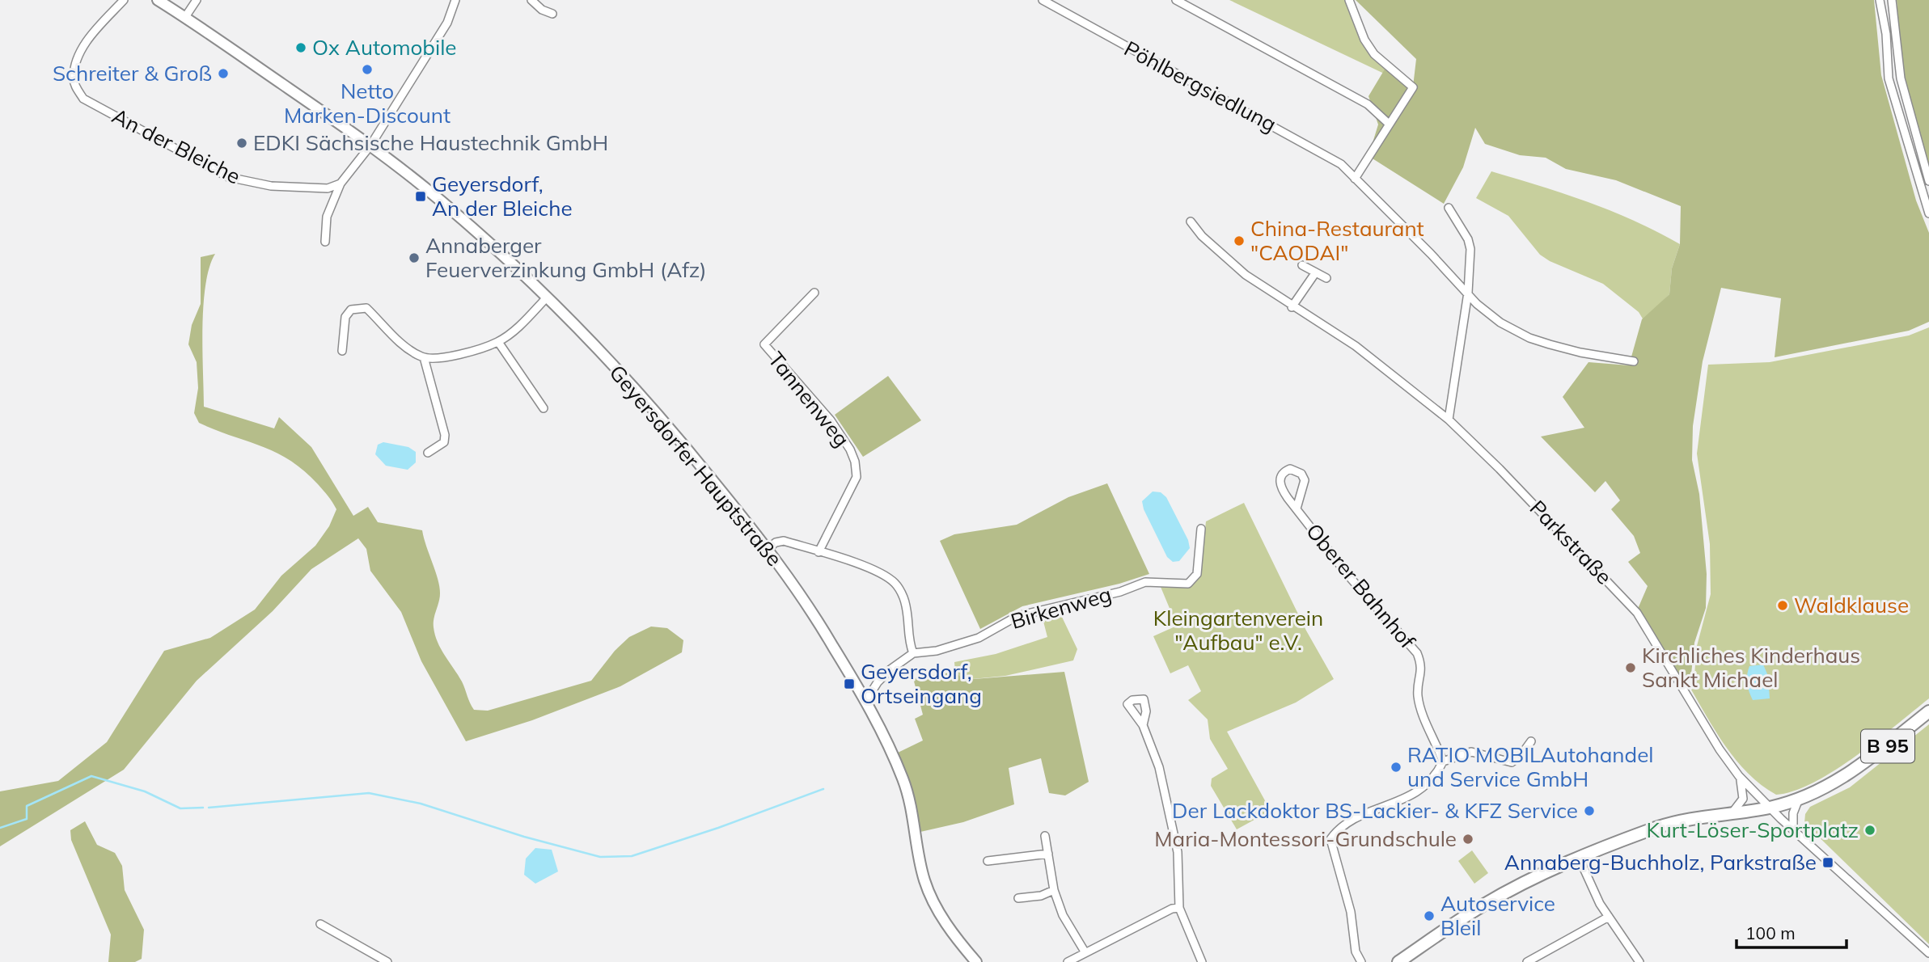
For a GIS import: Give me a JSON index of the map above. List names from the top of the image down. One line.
{"streets":{"main road":["Geyersdorfer Hauptstraße","B 95"],"street":["Pöhlbergsiedlung","An der Bleiche","Tannenweg","Parkstraße","Oberer Bahnhof","Birkenweg"]},"crossings":[["Geyersdorfer Hauptstraße","Birkenweg"],["Parkstraße","B 95"]],"parks":["Kleingartenverein \"Aufbau\" e.V."],"places":{"other":["Ox Automobile","Netto Marken-Discount","Schreiter & Groß","EDKI Sächsische Haustechnik GmbH","China-Restaurant \"CAODAI\"","Annaberger Feuerverzinkung GmbH (Afz)","Waldklause","Kirchliches Kinderhaus Sankt Michael","RATIO MOBILAutohandel und Service GmbH","Der Lackdoktor BS-Lackier- & KFZ Service","Kurt-Löser-Sportplatz","Maria-Montessori-Grundschule","Autoservice Bleil"],"transit":["Geyersdorf, An der Bleiche","Geyersdorf, Ortseingang","Annaberg-Buchholz, Parkstraße"]},"scale_bar":"100 m"}
